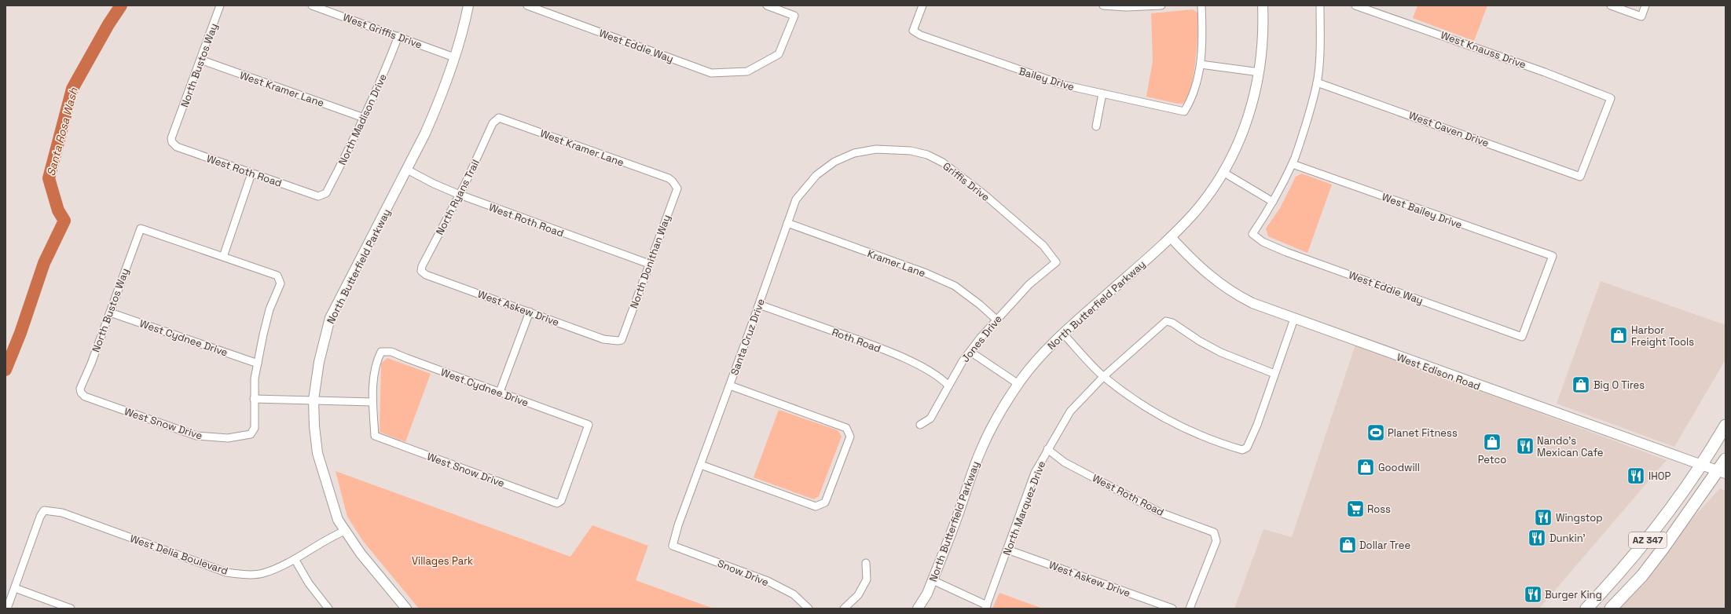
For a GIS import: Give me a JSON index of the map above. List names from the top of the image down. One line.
{"streets":{"highway":["AZ 347"],"street":["West Griffis Drive","West Eddie Way","West Knauss Drive","North Bustos Way","Bailey Drive","West Kramer Lane","North Madison Drive","West Caven Drive","West Roth Road","Griffis Drive","North Ryans Trail","West Bailey Drive","North Donithan Way","Kramer Lane","North Butterfield Parkway","West Askew Drive","Santa Cruz Drive","West Cydnee Drive","Jones Drive","Roth Road","West Edison Road","West Snow Drive","North Marquez Drive","West Delia Boulevard","Snow Drive"]},"crossings":[["West Griffis Drive","North Madison Drive"],["West Griffis Drive","North Butterfield Parkway"],["West Eddie Way","West Bailey Drive"],["West Knauss Drive","West Caven Drive"],["North Bustos Way","West Kramer Lane"],["North Bustos Way","West Roth Road"],["North Bustos Way","West Cydnee Drive"],["North Bustos Way","West Snow Drive"],["West Kramer Lane","North Madison Drive"],["West Kramer Lane","North Ryans Trail"],["West Kramer Lane","North Donithan Way"],["North Madison Drive","West Roth Road"],["West Roth Road","North Ryans Trail"],["West Roth Road","North Donithan Way"],["West Roth Road","North Butterfield Parkway"],["West Roth Road","North Marquez Drive"],["Griffis Drive","Santa Cruz Drive"],["Griffis Drive","Jones Drive"],["North Ryans Trail","West Askew Drive"],["North Donithan Way","West Askew Drive"],["Kramer Lane","Santa Cruz Drive"],["Kramer Lane","Jones Drive"],["North Butterfield Parkway","West Edison Road"],["North Butterfield Parkway","West Delia Boulevard"],["West Askew Drive","North Marquez Drive"],["Santa Cruz Drive","Roth Road"],["Santa Cruz Drive","Snow Drive"],["West Cydnee Drive","West Snow Drive"],["Jones Drive","Roth Road"],["West Edison Road","AZ 347"]],"water":["Santa Rosa Wash"],"parks":["Villages Park"],"places":{"shop":["Harbor Freight Tools","Big O Tires","Petco","Goodwill","Dollar Tree"],"sports":["Planet Fitness"],"restaurant":["Nando's Mexican Cafe","IHOP","Wingstop","Dunkin'","Burger King"],"supermarket":["Ross"]}}
